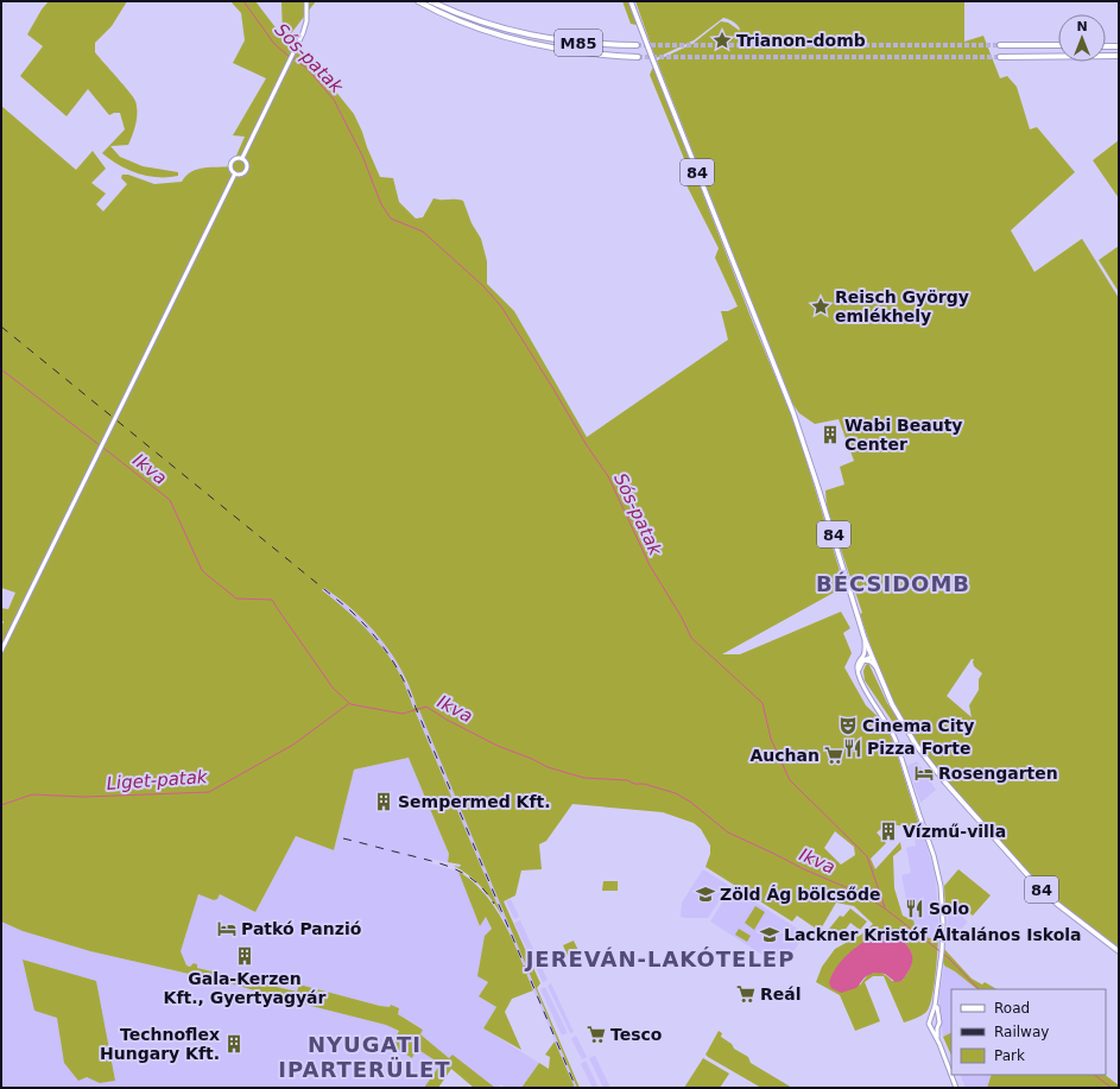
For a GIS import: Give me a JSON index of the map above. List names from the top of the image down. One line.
{"streets":{"highway":["M85"],"main road":["84"]},"districts":["BÉCSIDOMB","JEREVÁN-LAKÓTELEP","NYUGATI IPARTERÜLET"],"water":["Sós-patak","Ikva","Liget-patak"],"places":{"place":["Trianon-domb","Reisch György emlékhely"],"building":["Wabi Beauty Center","Sempermed Kft.","Vízmű-villa","Gala-Kerzen Kft., Gyertyagyár","Technoflex Hungary Kft."],"theatre":["Cinema City"],"restaurant":["Pizza Forte","Solo"],"supermarket":["Auchan","Reál","Tesco"],"hotel":["Rosengarten","Patkó Panzió"],"school or university":["Zöld Ág bölcsőde","Lackner Kristóf Általános Iskola"]},"legend":["Road","Railway","Park"],"north":"top"}
